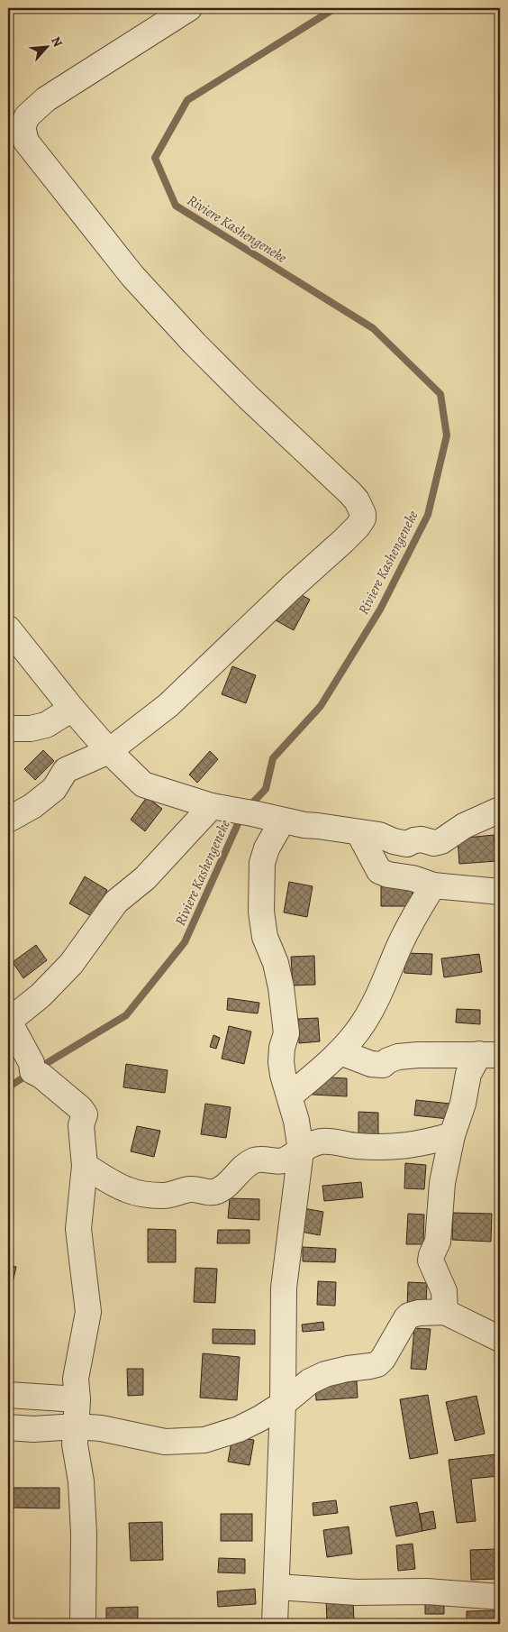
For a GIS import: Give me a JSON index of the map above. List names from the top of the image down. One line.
{"water":["Riviere Kashengeneke"],"north":"top right"}
